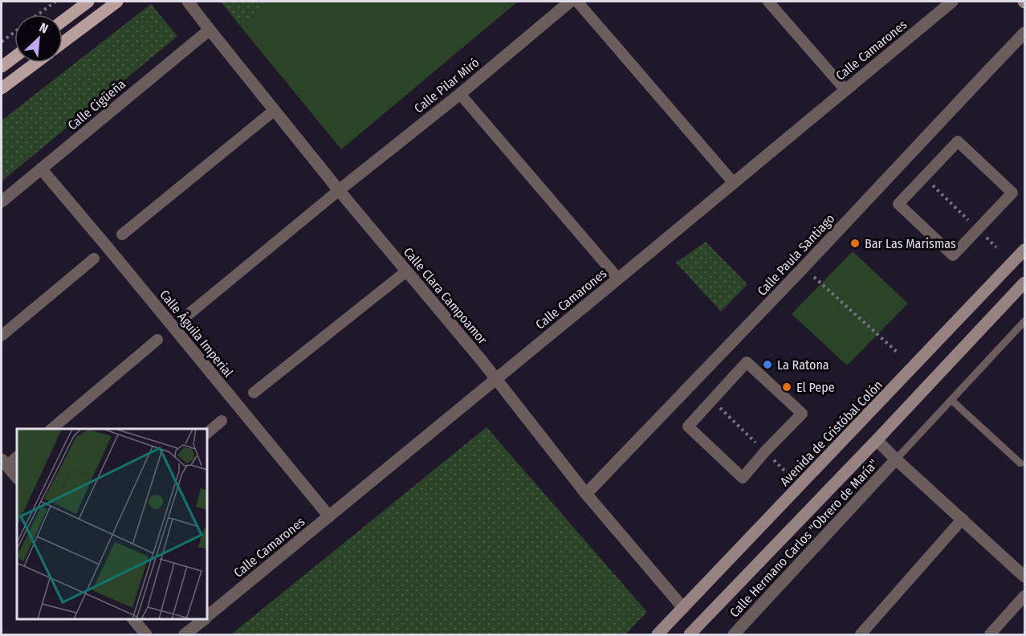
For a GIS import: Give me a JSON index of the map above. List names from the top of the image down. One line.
{"streets":{"main road":["Avenida de Cristóbal Colón"],"street":["Calle Camarones","Calle Pilar Miró","Calle Cigüeña","Calle Paula Santiago","Calle Clara Campoamor","Calle Águila Imperial","Calle Hermano Carlos \"Obrero de María\""]},"crossings":[["Calle Camarones","Calle Clara Campoamor"],["Calle Camarones","Calle Águila Imperial"],["Calle Pilar Miró","Calle Clara Campoamor"],["Calle Cigüeña","Calle Clara Campoamor"],["Calle Cigüeña","Calle Águila Imperial"],["Calle Paula Santiago","Calle Clara Campoamor"],["Calle Clara Campoamor","Avenida de Cristóbal Colón"]],"places":["Bar Las Marismas","La Ratona","El Pepe"],"north":"top right"}
